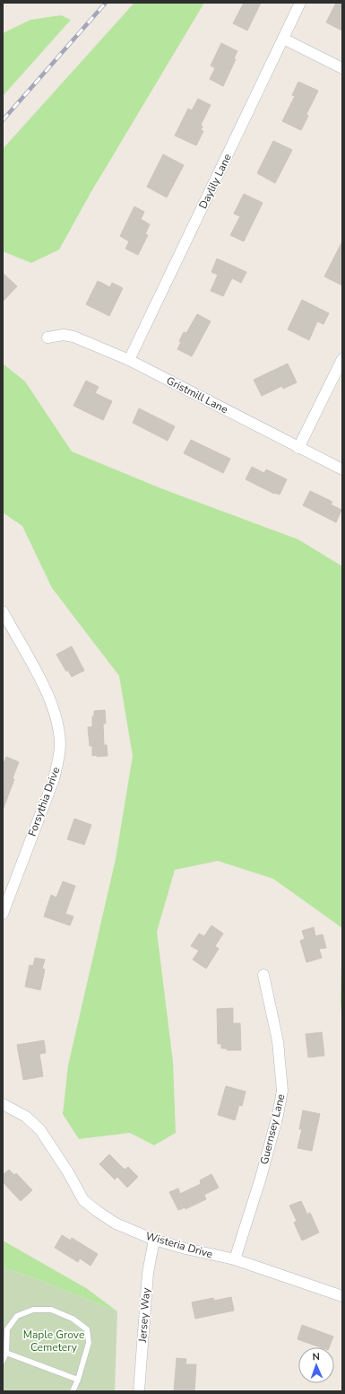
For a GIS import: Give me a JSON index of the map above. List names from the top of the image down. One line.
{"streets":{"street":["Daylily Lane","Gristmill Lane","Forsythia Drive","Guernsey Lane","Wisteria Drive","Jersey Way"]},"crossings":[["Daylily Lane","Gristmill Lane"],["Guernsey Lane","Wisteria Drive"],["Wisteria Drive","Jersey Way"]],"parks":["Maple Grove Cemetery"],"north":"top"}
